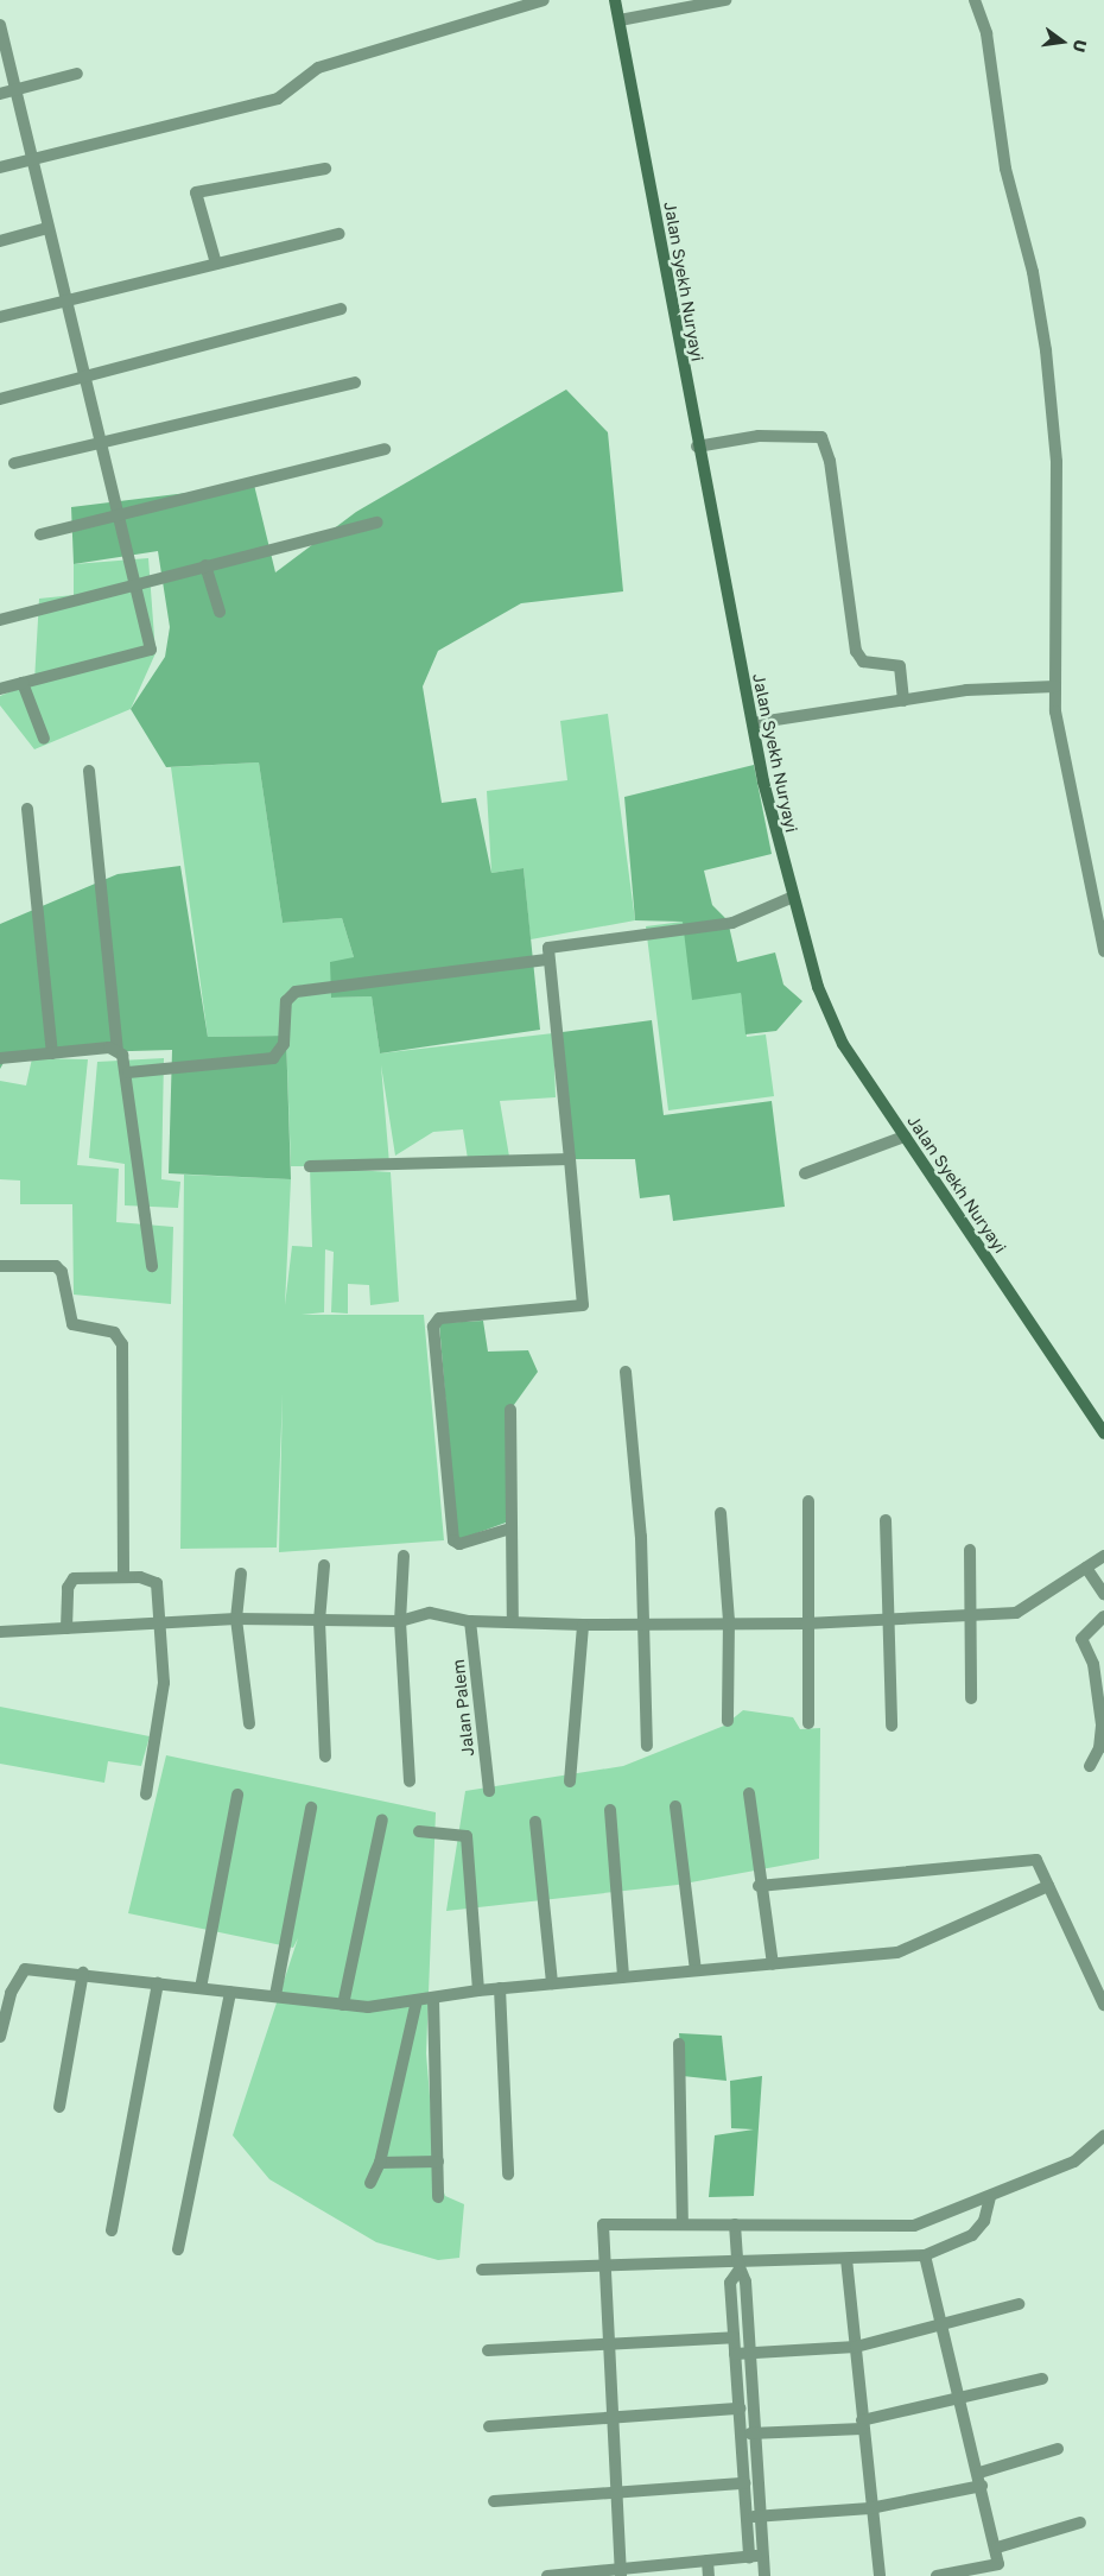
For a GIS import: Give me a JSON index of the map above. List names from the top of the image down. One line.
{"streets":{"main road":["Jalan Syekh Nuryayi"],"street":["Jalan Palem"]},"north":"right"}
